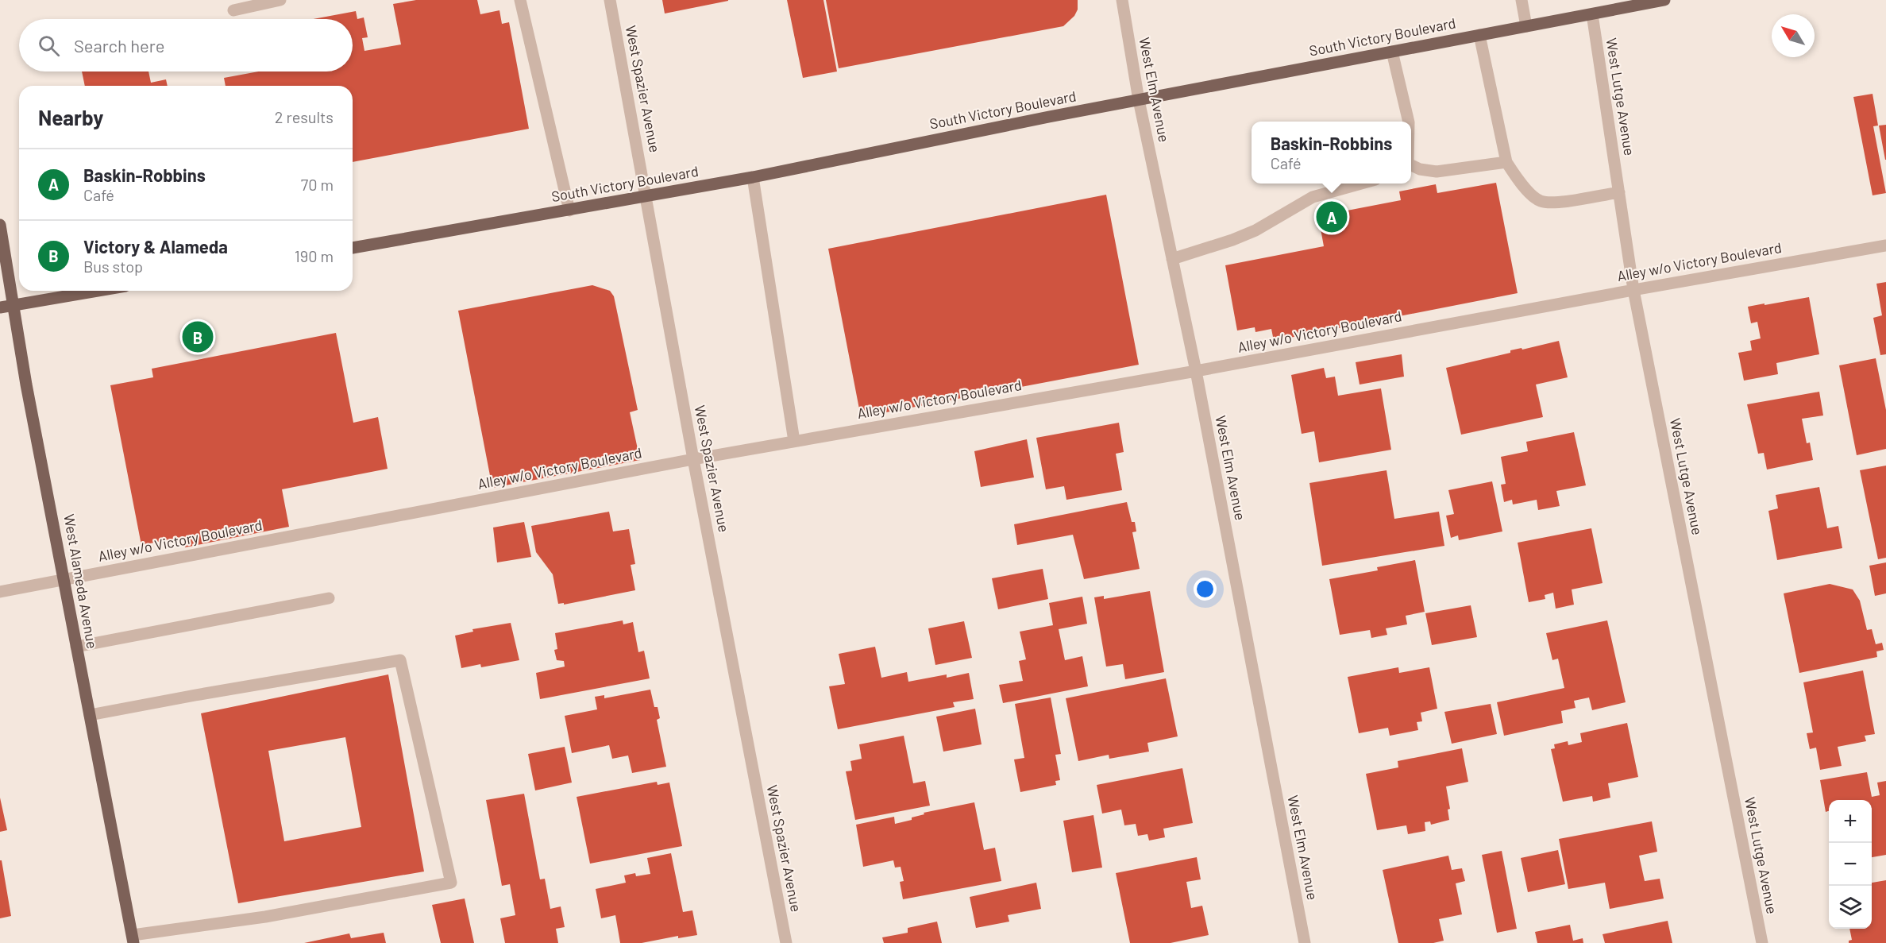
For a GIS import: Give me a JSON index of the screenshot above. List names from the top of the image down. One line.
{"streets":{"main road":["South Victory Boulevard","West Alameda Avenue"],"street":["West Spazier Avenue","West Elm Avenue","West Lutge Avenue","Alley w/o Victory Boulevard"]},"crossings":[["South Victory Boulevard","West Spazier Avenue"],["South Victory Boulevard","West Elm Avenue"],["South Victory Boulevard","West Lutge Avenue"],["West Spazier Avenue","Alley w/o Victory Boulevard"],["West Elm Avenue","Alley w/o Victory Boulevard"],["West Lutge Avenue","Alley w/o Victory Boulevard"],["Alley w/o Victory Boulevard","West Alameda Avenue"]],"north":"top left","page":{"search":"Search here","heading":["Nearby","2 results"],"popup":["Baskin-Robbins","Café"],"list":[{"mark":"A","name":"Baskin-Robbins","note":"Café","value":"70 m"},{"mark":"B","name":"Victory & Alameda","note":"Bus stop","value":"190 m"}],"pins":["A","B"],"map_buttons":["+","−"]}}
